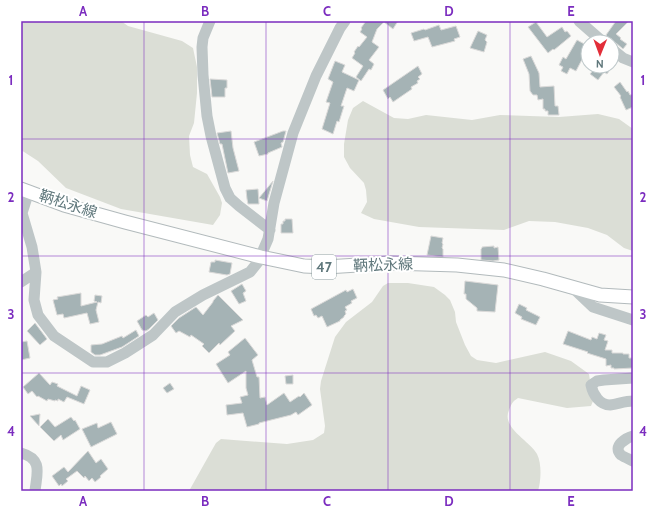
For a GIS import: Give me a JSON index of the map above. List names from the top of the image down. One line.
{"streets":{"main road":["鞆松永線","47"]},"north":"bottom","grid":{"columns":["A","B","C","D","E"],"rows":["1","2","3","4"]}}
